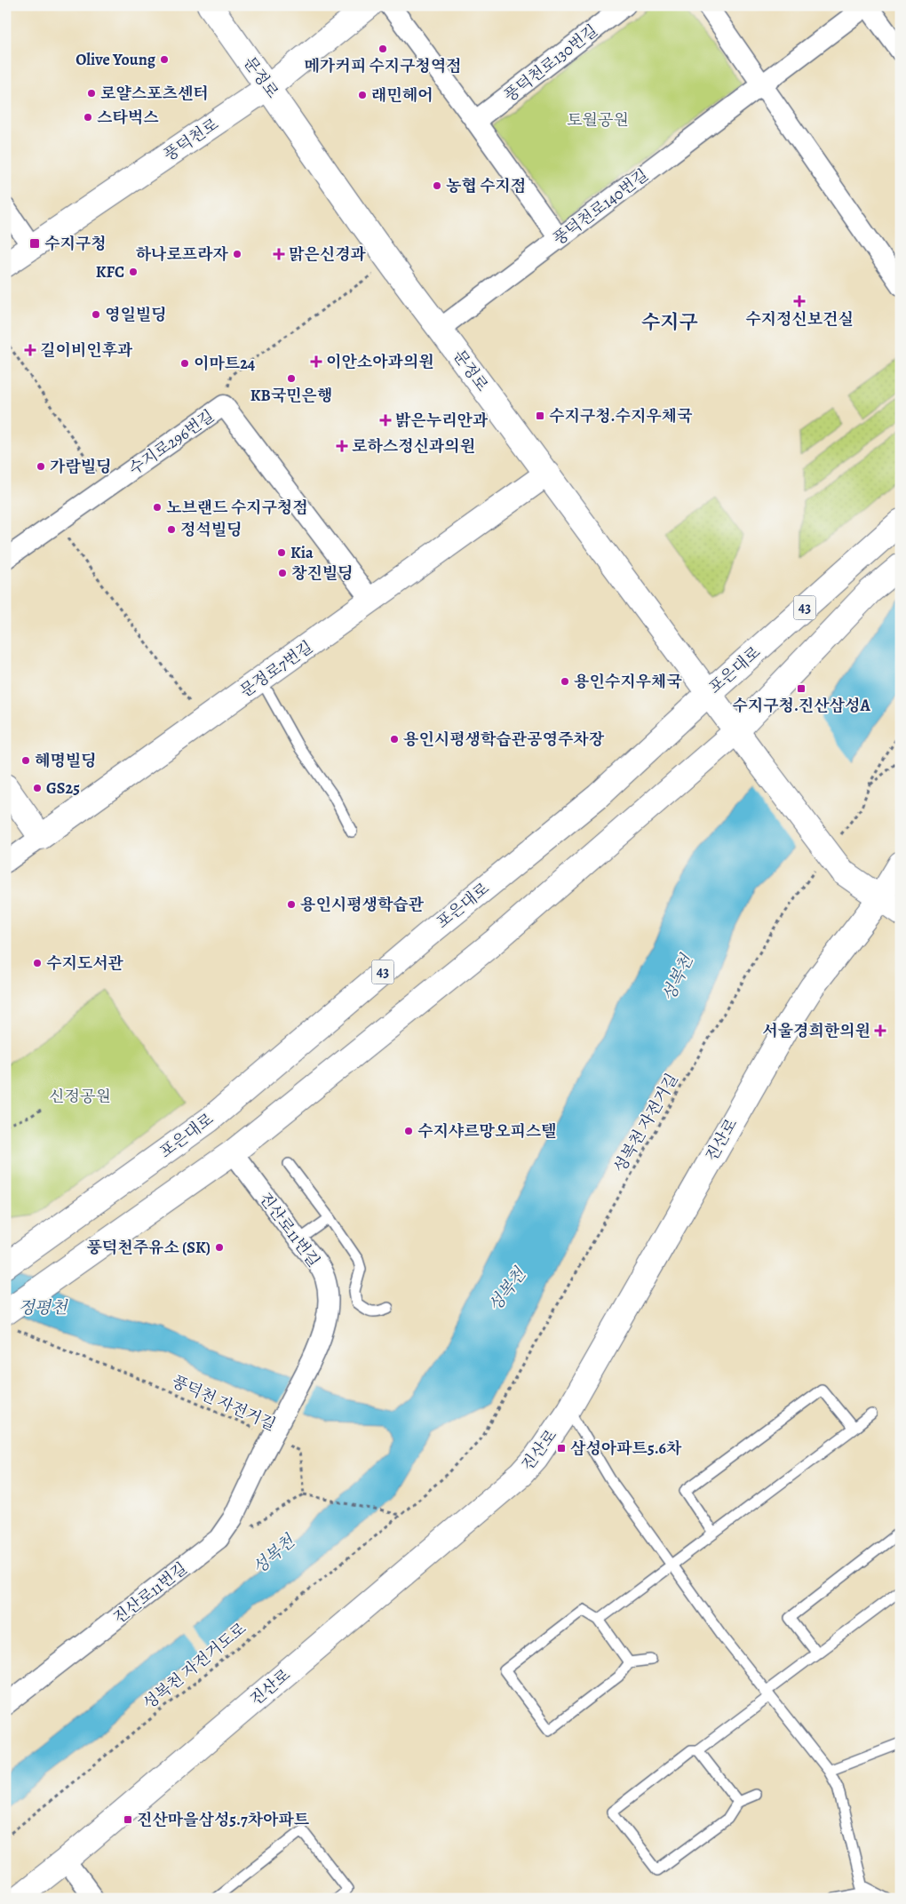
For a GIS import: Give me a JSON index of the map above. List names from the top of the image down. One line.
{"streets":{"street":["풍덕천로130번길","문정로","풍덕천로","풍덕천로140번길","수지로296번길","43","문정로7번길","포은대로","진산로","진산로11번길"],"path":["성복천 자전거길","풍덕천 자전거길","성복천 자전거도로"]},"crossings":[["문정로","풍덕천로"],["문정로","풍덕천로140번길"],["문정로","43"],["문정로","문정로7번길"],["문정로","포은대로"],["문정로","진산로"],["수지로296번길","문정로7번길"],["43","진산로11번길"],["43","풍덕천 자전거길"],["성복천 자전거길","성복천 자전거도로"]],"districts":["수지구"],"water":["성복천","정평천"],"parks":["토월공원","신정공원"],"places":{"other":["메가커피 수지구청역점","Olive Young","로얄스포츠센터","래민헤어","스타벅스","농협 수지점","하나로프라자","KFC","영일빌딩","이마트24","KB국민은행","가람빌딩","노브랜드 수지구청점","정석빌딩","Kia","창진빌딩","용인수지우체국","용인시평생학습관공영주차장","혜명빌딩","GS25","용인시평생학습관","수지도서관","수지샤르망오피스텔","풍덕천주유소 (SK)"],"transit":["수지구청","수지구청.수지우체국","수지구청.진산삼성A","삼성아파트5.6차","진산마을삼성5.7차아파트"],"health":["맑은신경과","수지정신보건실","길이비인후과","이안소아과의원","밝은누리안과","로하스정신과의원","서울경희한의원"]}}
